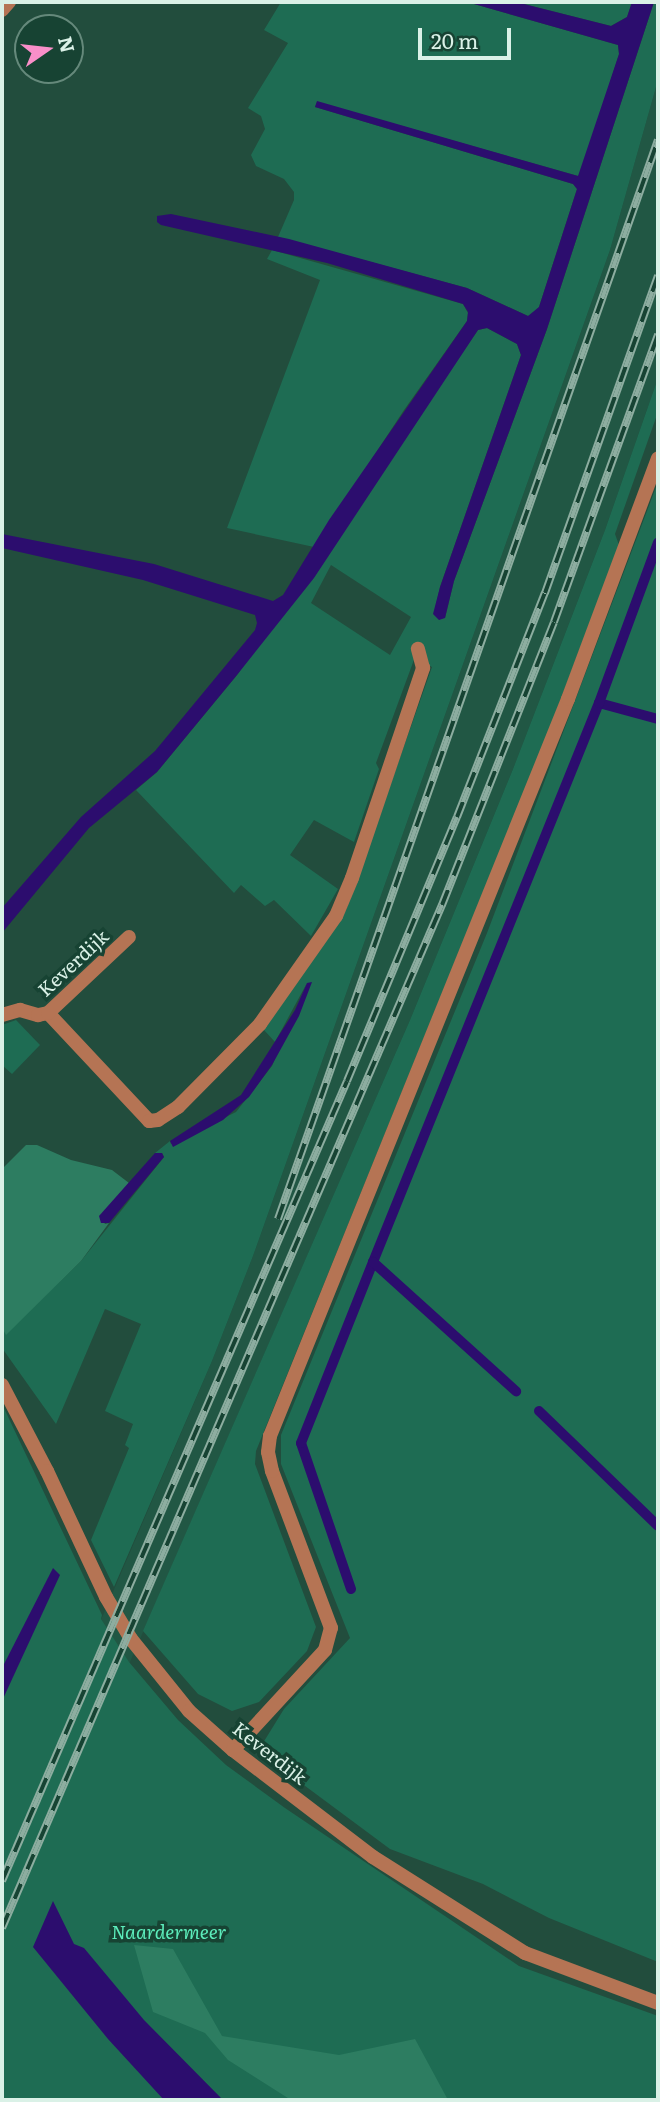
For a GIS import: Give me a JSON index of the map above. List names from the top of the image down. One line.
{"streets":{"street":["Keverdijk"]},"parks":["Naardermeer"],"scale_bar":"20 m","north":"right"}
